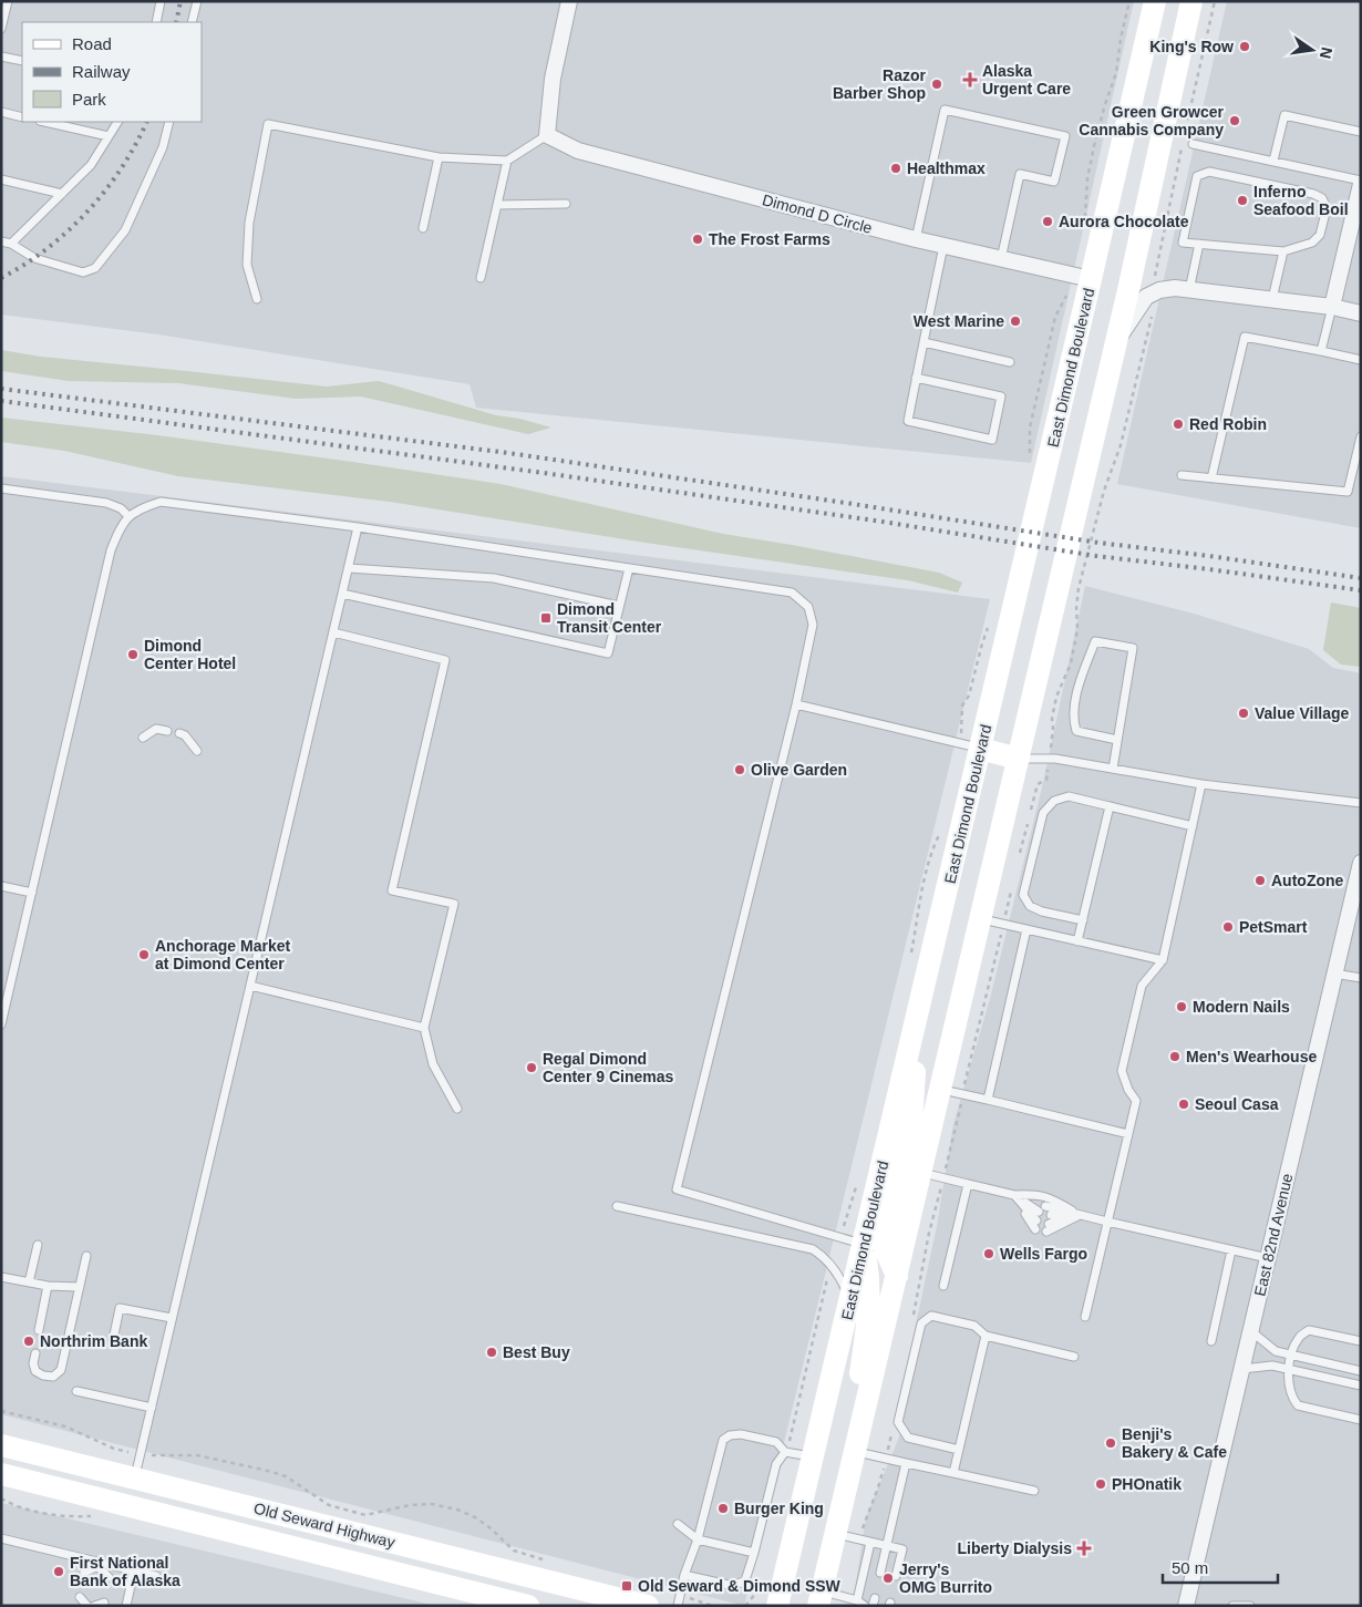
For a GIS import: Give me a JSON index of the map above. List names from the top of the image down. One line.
{"streets":{"main road":["East Dimond Boulevard","Old Seward Highway"],"street":["Dimond D Circle","East 82nd Avenue"]},"crossings":[["Dimond D Circle","East Dimond Boulevard"]],"places":{"other":["King's Row","Razor Barber Shop","Green Growcer Cannabis Company","Healthmax","Inferno Seafood Boil","Aurora Chocolate","The Frost Farms","West Marine","Red Robin","Dimond Center Hotel","Value Village","Olive Garden","AutoZone","PetSmart","Anchorage Market at Dimond Center","Modern Nails","Men's Wearhouse","Regal Dimond Center 9 Cinemas","Seoul Casa","Wells Fargo","Northrim Bank","Best Buy","Benji's Bakery & Cafe","PHOnatik","Burger King","First National Bank of Alaska","Jerry's OMG Burrito"],"health":["Alaska Urgent Care","Liberty Dialysis"],"transit":["Dimond Transit Center","Old Seward & Dimond SSW"]},"legend":["Road","Railway","Park"],"scale_bar":"50 m","north":"right"}
